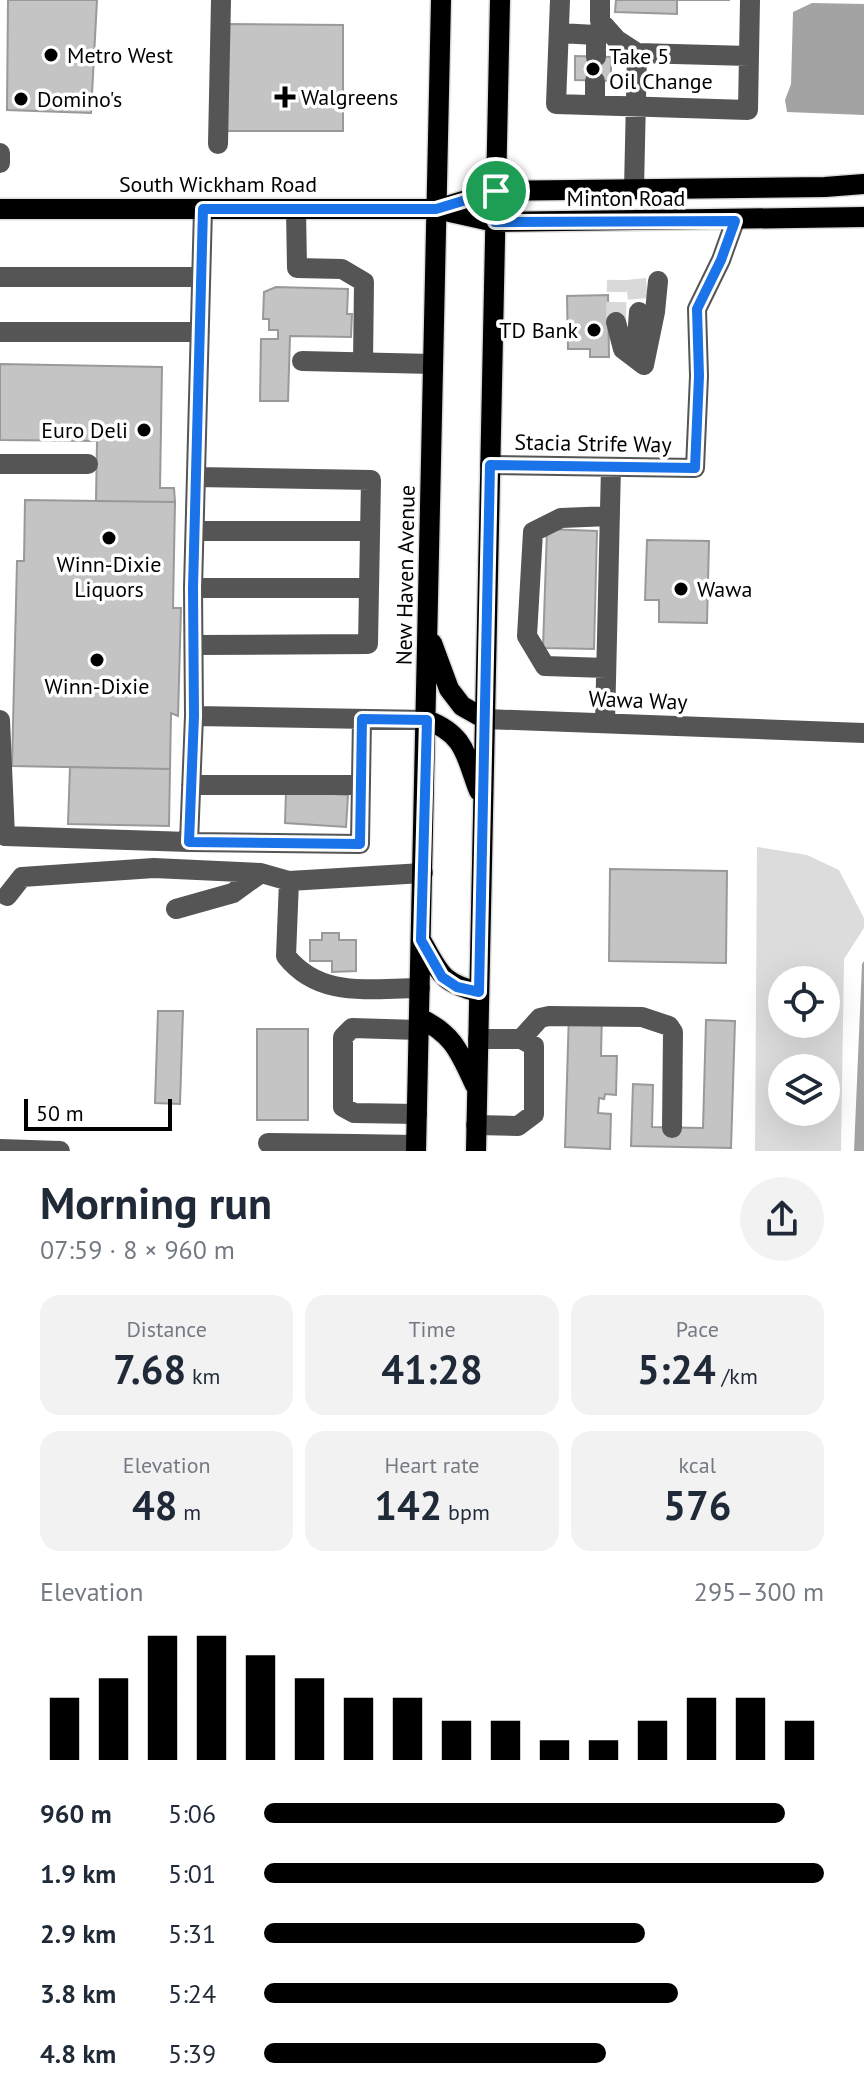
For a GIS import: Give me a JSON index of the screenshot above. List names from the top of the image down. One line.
{"streets":{"main road":["South Wickham Road","Minton Road","New Haven Avenue"],"street":["Stacia Strife Way","Wawa Way"]},"crossings":[["South Wickham Road","Minton Road"],["South Wickham Road","New Haven Avenue"],["Minton Road","Stacia Strife Way"],["Minton Road","New Haven Avenue"]],"places":{"other":["Metro West","Take 5 Oil Change","Domino's","TD Bank","Euro Deli","Winn-Dixie Liquors","Wawa","Winn-Dixie"],"health":["Walgreens"]},"scale_bar":"50 m","page":{"scale":"50 m","heading":["Morning run","07:59 · 8 × 960 m"],"stats":[["Distance","7.68 km"],["Time","41:28"],["Pace","5:24 /km"],["Elevation","48 m"],["Heart rate","142 bpm"],["kcal","576"]],"chart":["Elevation","295–300 m"],"list":[{"name":"960 m","note":"5:06"},{"name":"1.9 km","note":"5:01"},{"name":"2.9 km","note":"5:31"},{"name":"3.8 km","note":"5:24"},{"name":"4.8 km","note":"5:39"}]}}
